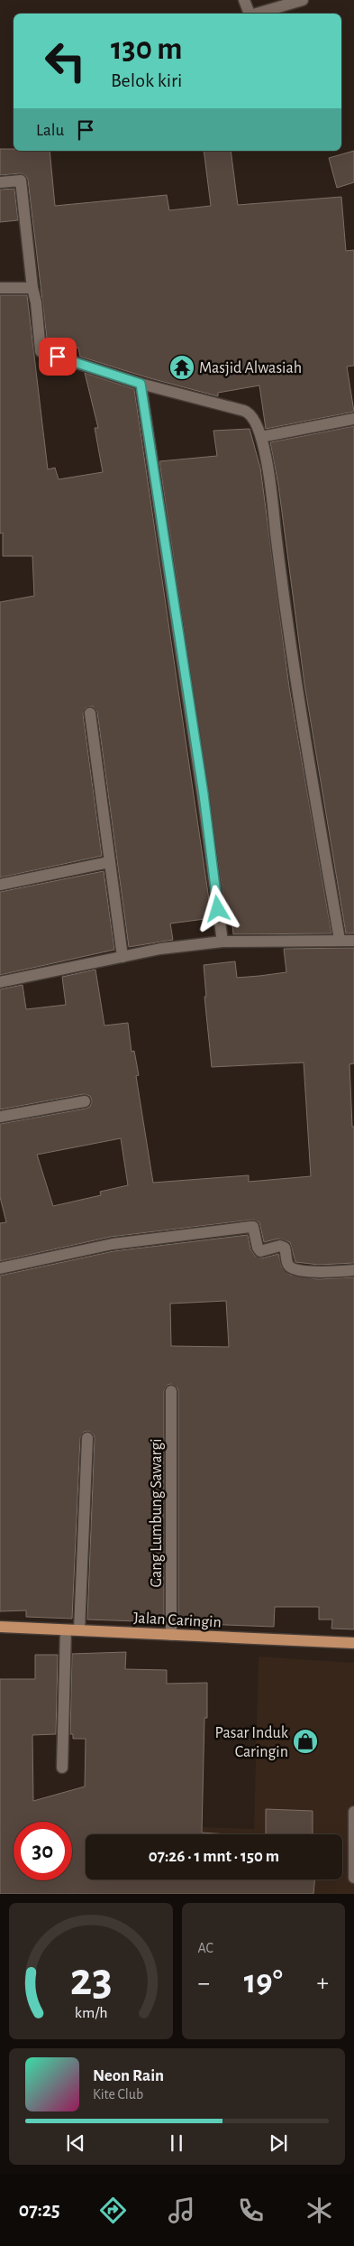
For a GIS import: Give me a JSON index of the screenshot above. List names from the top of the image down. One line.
{"streets":{"main road":["Jalan Caringin"],"street":["Gang Lumbung Sawargi"]},"crossings":[["Gang Lumbung Sawargi","Jalan Caringin"]],"places":{"temple":["Masjid Alwasiah"],"shop":["Pasar Induk Caringin"]},"page":{"turn":["130 m","Belok kiri"],"then":"Lalu","limit":"30","trip":"07:26 · 1 mnt · 150 m","tile":"AC","heat":["−","19°","+"],"song":["Neon Rain","Kite Club"],"tabs":"07:25","gauge":["23","km/h"]}}
